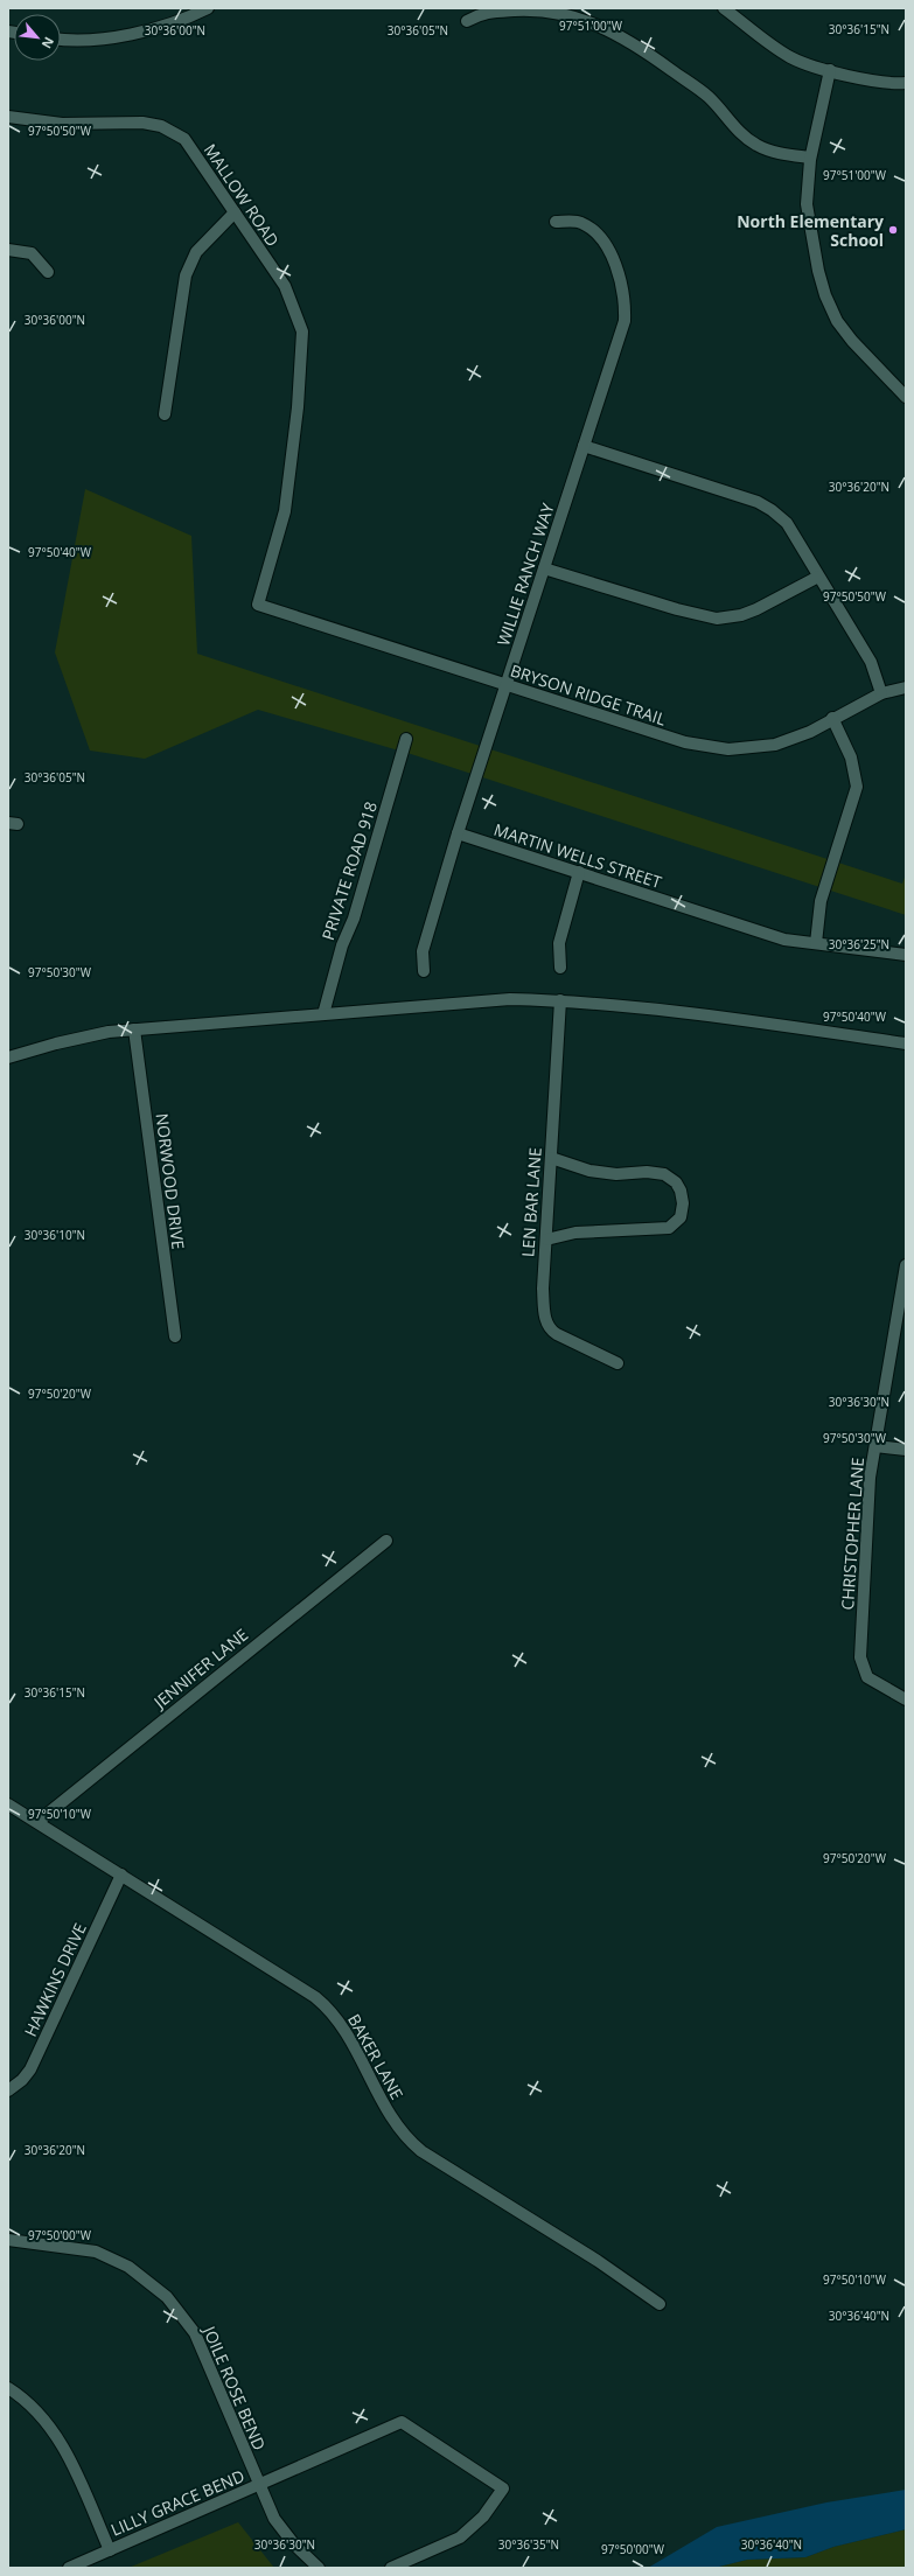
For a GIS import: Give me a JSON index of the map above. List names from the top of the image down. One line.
{"streets":{"street":["MALLOW ROAD","WILLIE RANCH WAY","BRYSON RIDGE TRAIL","MARTIN WELLS STREET","PRIVATE ROAD 918","NORWOOD DRIVE","LEN BAR LANE","CHRISTOPHER LANE","JENNIFER LANE","HAWKINS DRIVE","BAKER LANE","JOILE ROSE BEND","LILLY GRACE BEND"]},"crossings":[["MALLOW ROAD","BRYSON RIDGE TRAIL"],["WILLIE RANCH WAY","BRYSON RIDGE TRAIL"],["WILLIE RANCH WAY","MARTIN WELLS STREET"],["JENNIFER LANE","BAKER LANE"],["HAWKINS DRIVE","BAKER LANE"],["JOILE ROSE BEND","LILLY GRACE BEND"]],"places":["North Elementary School"],"north":"bottom right","coordinates":["97°51'00\"W","30°36'15\"N","30°36'00\"N","30°36'05\"N","97°50'50\"W","30°36'20\"N","97°50'40\"W","30°36'25\"N","97°50'30\"W","30°36'10\"N","97°50'20\"W","30°36'30\"N","97°50'10\"W","97°50'00\"W","30°36'40\"N","30°36'35\"N"]}
